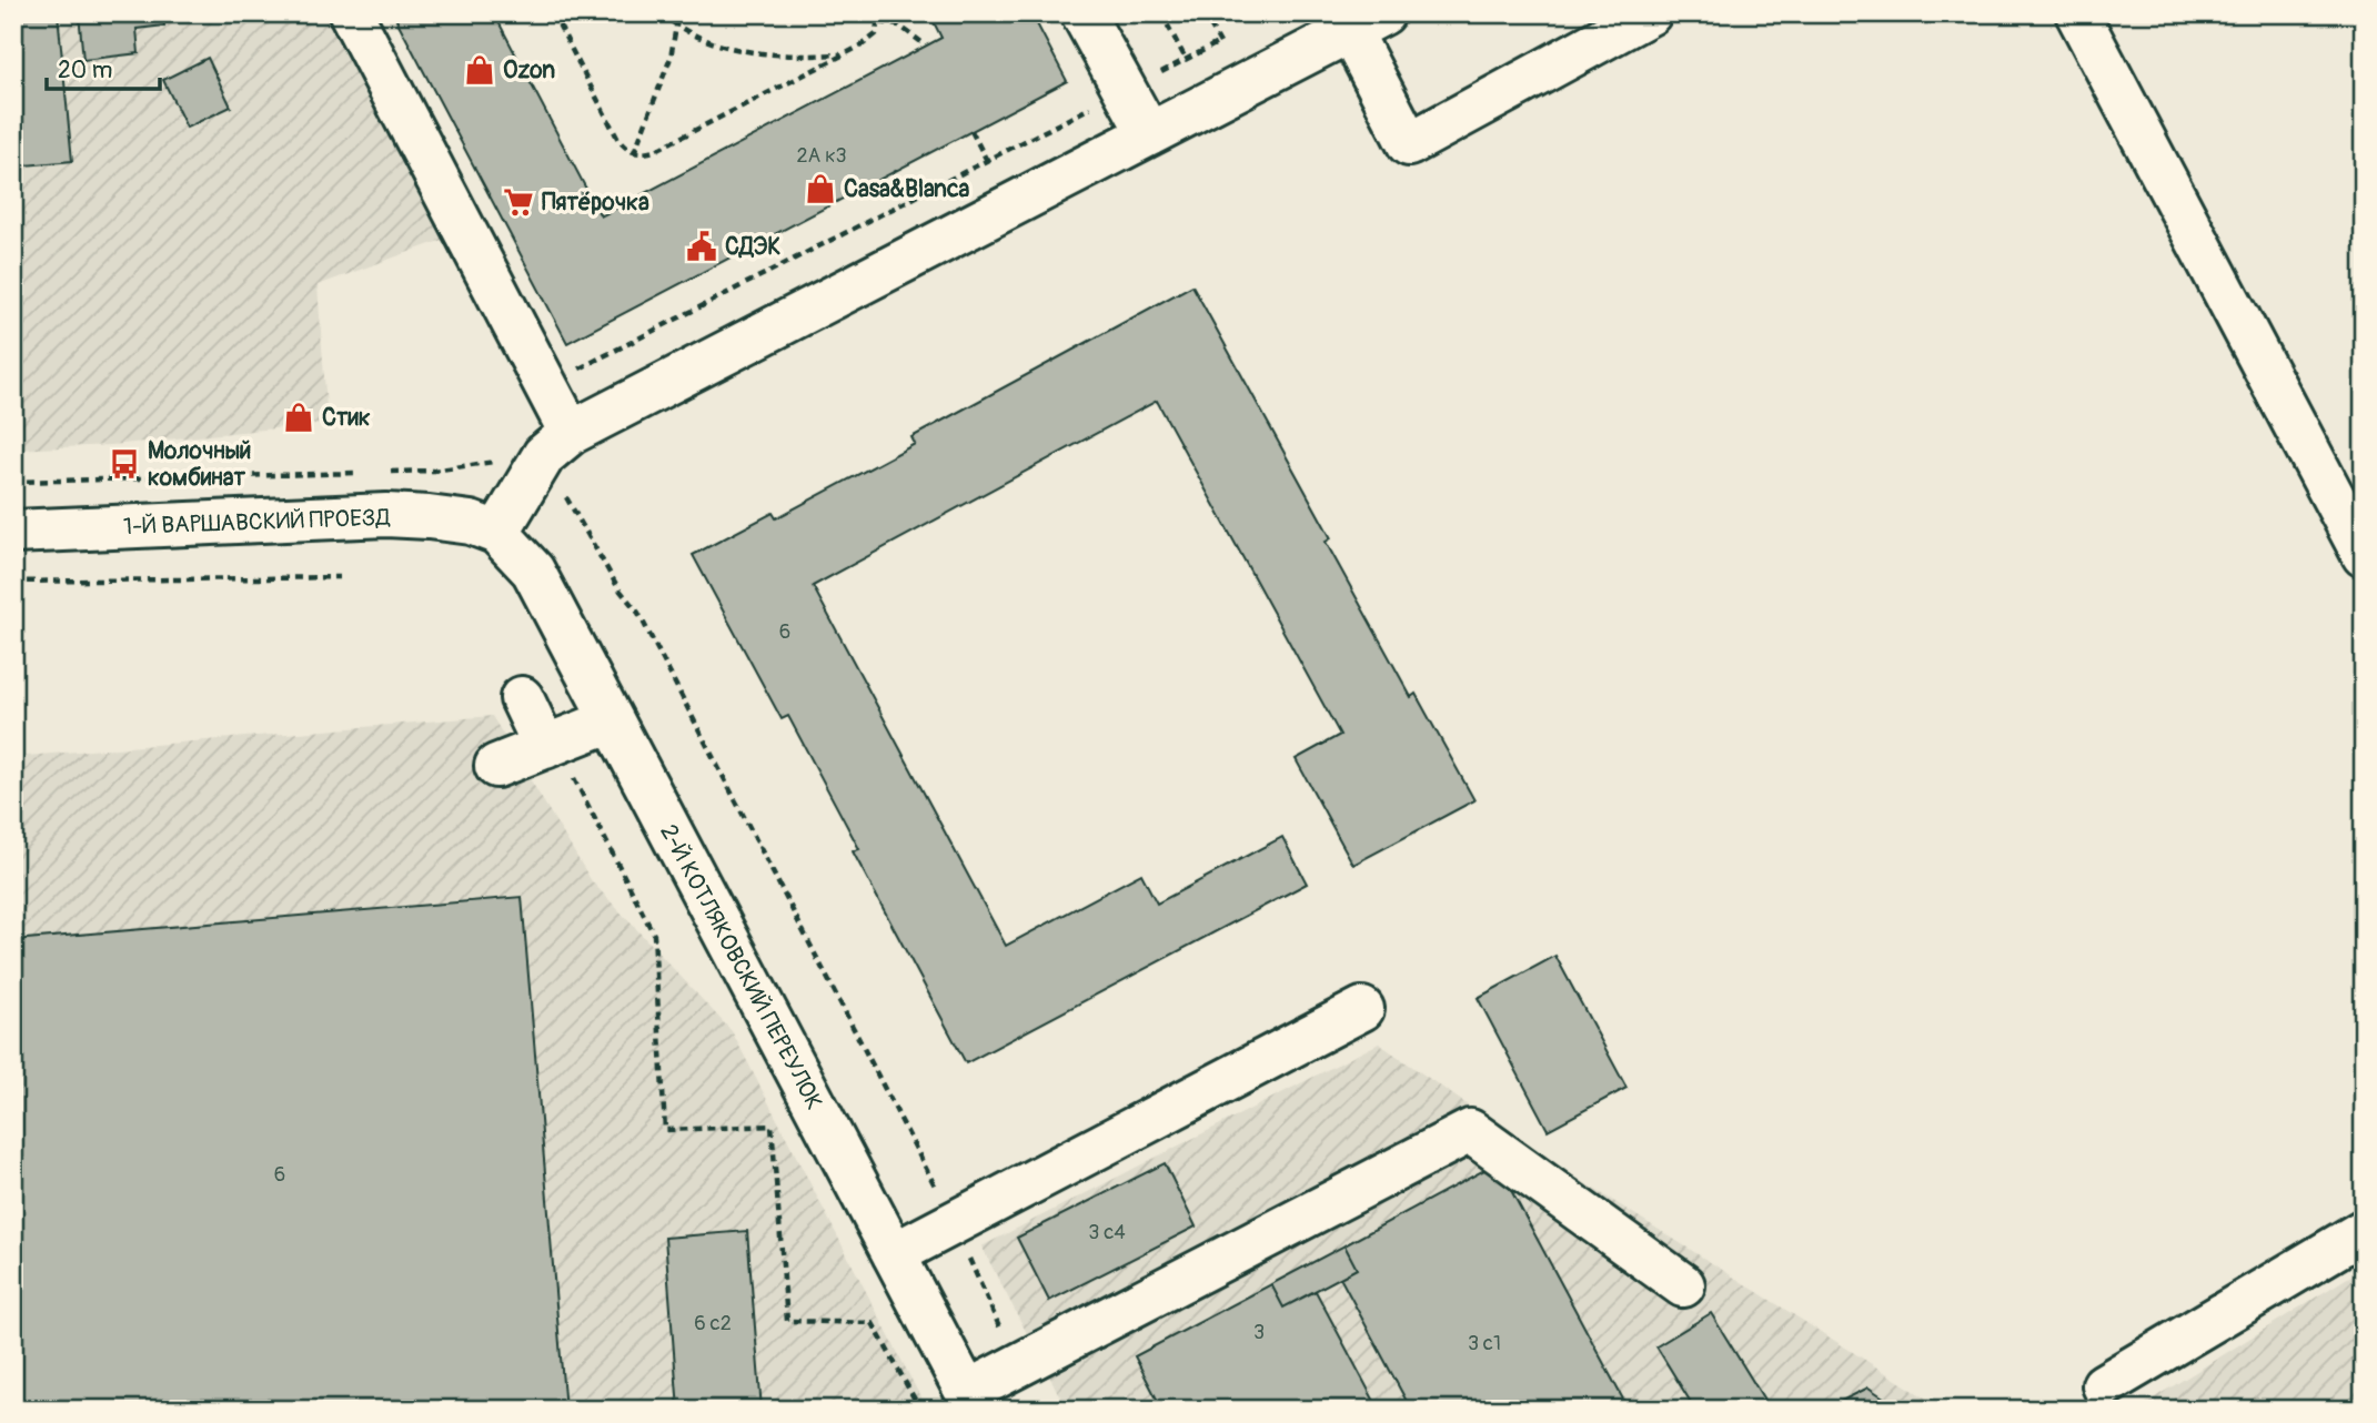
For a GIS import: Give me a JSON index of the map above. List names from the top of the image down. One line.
{"streets":{"street":["1-Й ВАРШАВСКИЙ ПРОЕЗД","2-Й КОТЛЯКОВСКИЙ ПЕРЕУЛОК"]},"crossings":[["1-Й ВАРШАВСКИЙ ПРОЕЗД","2-Й КОТЛЯКОВСКИЙ ПЕРЕУЛОК"]],"places":{"shop":["Ozon","Casa&Blanca","Стик"],"supermarket":["Пятёрочка"],"public building":["СДЭК"],"bus stop":["Молочный комбинат"]},"house_numbers":["2А к3","6","6","3 с4","6 с2","3","3 с1"],"scale_bar":"20 m"}
